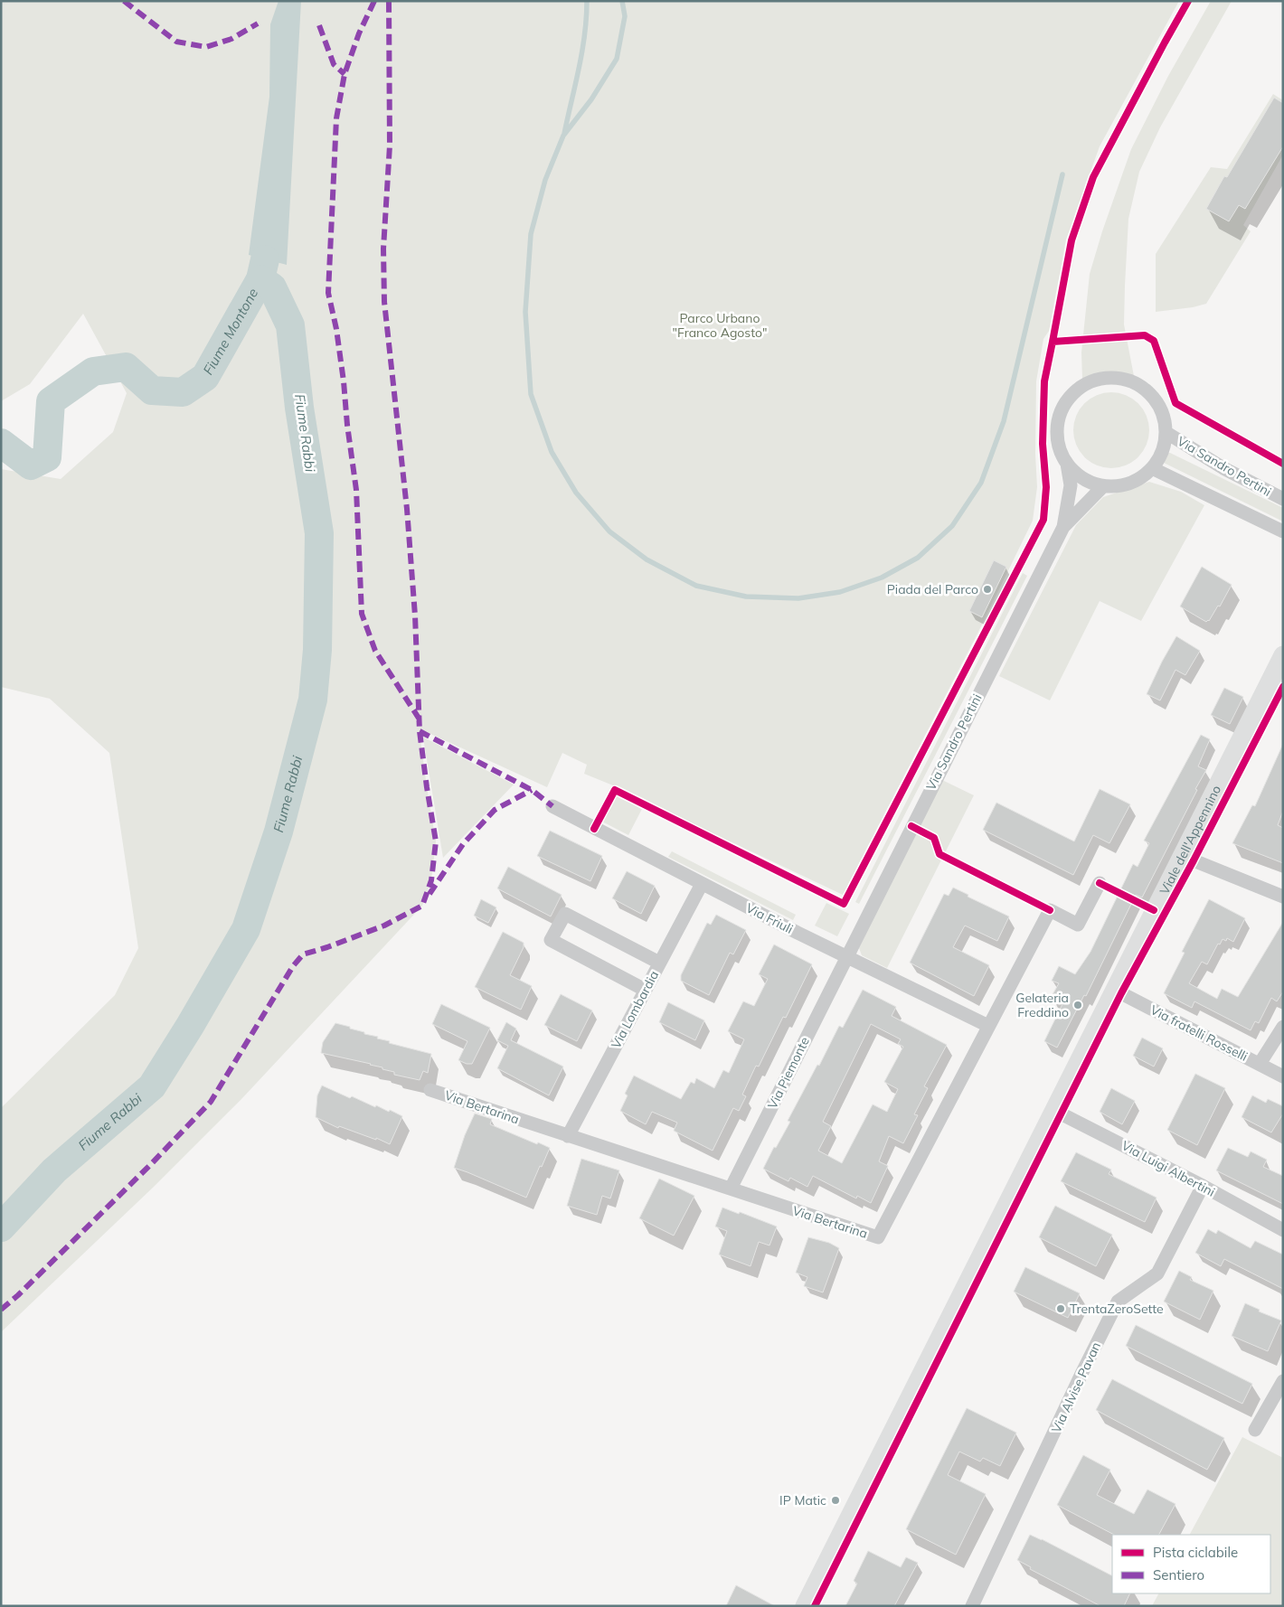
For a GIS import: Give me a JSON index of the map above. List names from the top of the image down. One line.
{"streets":{"main road":["Viale dell'Appennino"],"street":["Via Sandro Pertini","Via Friuli","Via Lombardia","Via fratelli Rosselli","Via Piemonte","Via Bertarina","Via Luigi Albertini","Via Alvise Pavan"]},"crossings":[["Via Sandro Pertini","Via Friuli"],["Via Sandro Pertini","Via Piemonte"],["Viale dell'Appennino","Via fratelli Rosselli"],["Viale dell'Appennino","Via Luigi Albertini"],["Via Friuli","Via Lombardia"],["Via Friuli","Via Piemonte"],["Via Friuli","Via Bertarina"],["Via Lombardia","Via Bertarina"],["Via Piemonte","Via Bertarina"],["Via Luigi Albertini","Via Alvise Pavan"]],"water":["Fiume Montone","Fiume Rabbi"],"parks":["Parco Urbano \"Franco Agosto\""],"places":["Piada del Parco","Gelateria Freddino","TrentaZeroSette","IP Matic"],"legend":["Pista ciclabile","Sentiero"]}
